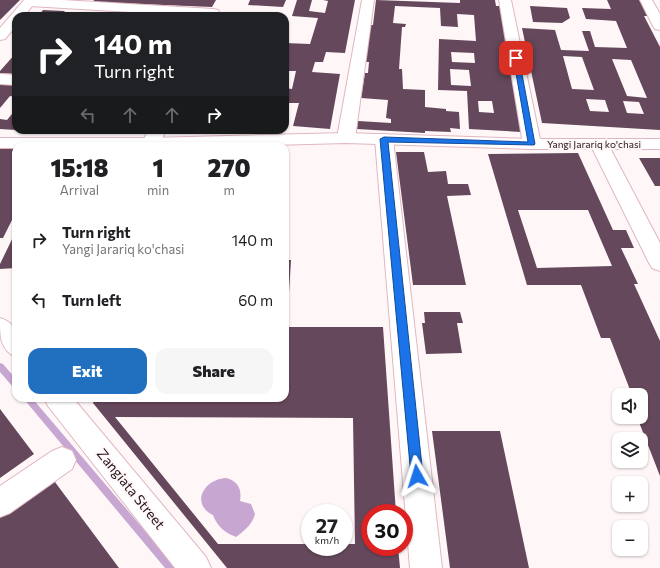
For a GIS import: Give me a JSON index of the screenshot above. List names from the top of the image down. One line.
{"streets":{"street":["Yangi Jarariq ko'chasi","Zangiata Street"]},"page":{"turn":["140 m","Turn right"],"eta":["15:18","Arrival","1","min","270","m"],"list":[{"name":"Turn right","note":"Yangi Jarariq ko'chasi","value":"140 m"},{"name":"Turn left","value":"60 m"}],"buttons":["Exit","Share"],"map_buttons":["+","−"],"speed":"27 km/h","limit":"30"}}
